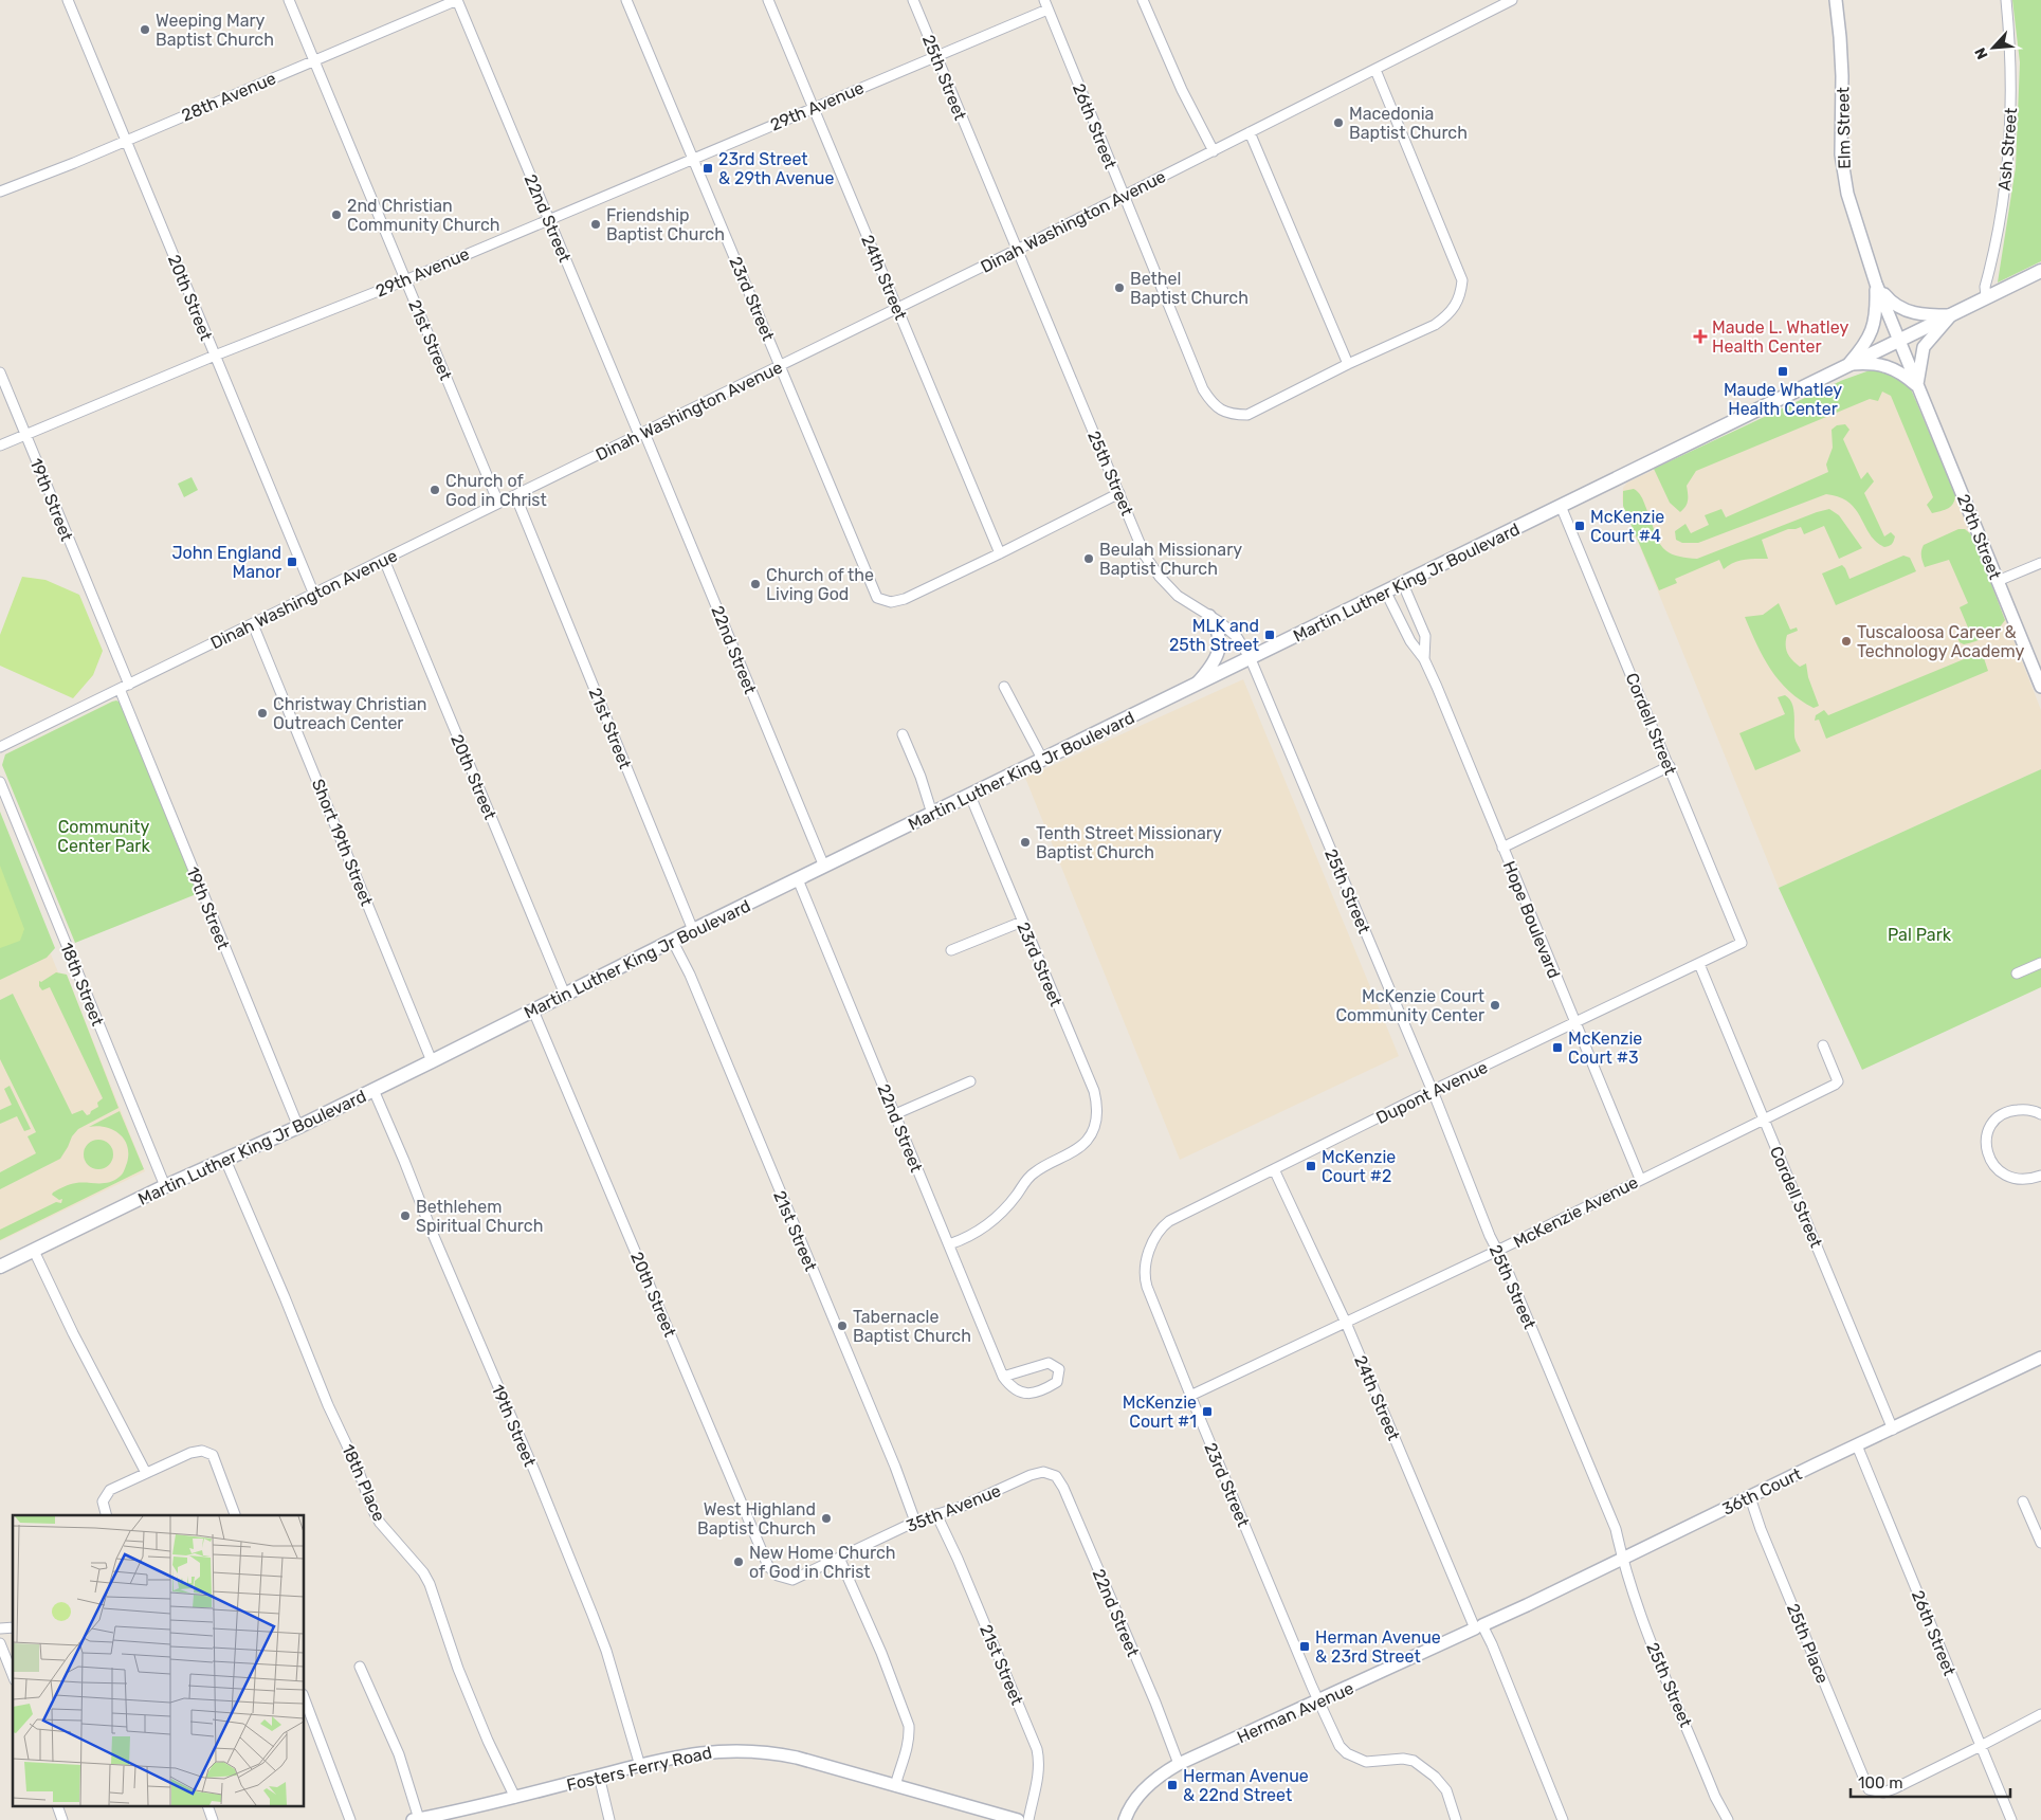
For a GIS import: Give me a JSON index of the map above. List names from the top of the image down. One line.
{"streets":{"main road":["Martin Luther King Jr Boulevard"],"street":["25th Street","28th Avenue","29th Avenue","26th Street","Elm Street","Ash Street","22nd Street","Dinah Washington Avenue","24th Street","20th Street","23rd Street","21st Street","19th Street","29th Street","Cordell Street","Short 19th Street","Hope Boulevard","18th Street","Dupont Avenue","McKenzie Avenue","18th Place","36th Court","35th Avenue","25th Place","Herman Avenue","Fosters Ferry Road"]},"crossings":[["25th Street","29th Avenue"],["25th Street","Dinah Washington Avenue"],["25th Street","Martin Luther King Jr Boulevard"],["25th Street","Dupont Avenue"],["25th Street","McKenzie Avenue"],["25th Street","36th Court"],["28th Avenue","22nd Street"],["28th Avenue","20th Street"],["28th Avenue","21st Street"],["29th Avenue","26th Street"],["29th Avenue","22nd Street"],["29th Avenue","24th Street"],["29th Avenue","20th Street"],["29th Avenue","23rd Street"],["29th Avenue","21st Street"],["29th Avenue","19th Street"],["26th Street","Dinah Washington Avenue"],["26th Street","36th Court"],["26th Street","25th Place"],["Elm Street","29th Street"],["Elm Street","Martin Luther King Jr Boulevard"],["Ash Street","Martin Luther King Jr Boulevard"],["22nd Street","Dinah Washington Avenue"],["22nd Street","23rd Street"],["22nd Street","Martin Luther King Jr Boulevard"],["22nd Street","35th Avenue"],["22nd Street","Herman Avenue"],["Dinah Washington Avenue","24th Street"],["Dinah Washington Avenue","20th Street"],["Dinah Washington Avenue","23rd Street"],["Dinah Washington Avenue","21st Street"],["Dinah Washington Avenue","19th Street"],["Dinah Washington Avenue","Short 19th Street"],["24th Street","23rd Street"],["24th Street","Dupont Avenue"],["24th Street","McKenzie Avenue"],["24th Street","36th Court"],["24th Street","Herman Avenue"],["20th Street","Martin Luther King Jr Boulevard"],["20th Street","35th Avenue"],["23rd Street","Martin Luther King Jr Boulevard"],["23rd Street","Dupont Avenue"],["23rd Street","McKenzie Avenue"],["23rd Street","Herman Avenue"],["21st Street","Martin Luther King Jr Boulevard"],["21st Street","35th Avenue"],["19th Street","Martin Luther King Jr Boulevard"],["19th Street","Fosters Ferry Road"],["29th Street","Martin Luther King Jr Boulevard"],["Martin Luther King Jr Boulevard","Cordell Street"],["Martin Luther King Jr Boulevard","Short 19th Street"],["Martin Luther King Jr Boulevard","Hope Boulevard"],["Martin Luther King Jr Boulevard","18th Street"],["Martin Luther King Jr Boulevard","18th Place"],["Cordell Street","Dupont Avenue"],["Cordell Street","McKenzie Avenue"],["Cordell Street","36th Court"],["Hope Boulevard","Dupont Avenue"],["Hope Boulevard","McKenzie Avenue"],["18th Place","Fosters Ferry Road"],["36th Court","25th Place"],["36th Court","Herman Avenue"]],"parks":["Community Center Park","Pal Park"],"places":{"other":["Weeping Mary Baptist Church","Macedonia Baptist Church","2nd Christian Community Church","Friendship Baptist Church","Bethel Baptist Church","Church of God in Christ","Beulah Missionary Baptist Church","Church of the Living God","Tuscaloosa Career & Technology Academy","Christway Christian Outreach Center","Tenth Street Missionary Baptist Church","McKenzie Court Community Center","Bethlehem Spiritual Church","Tabernacle Baptist Church","West Highland Baptist Church","New Home Church of God in Christ"],"transit":["23rd Street & 29th Avenue","Maude Whatley Health Center","McKenzie Court #4","John England Manor","MLK and 25th Street","McKenzie Court #3","McKenzie Court #2","McKenzie Court #1","Herman Avenue & 23rd Street","Herman Avenue & 22nd Street"],"health":["Maude L. Whatley Health Center"]},"scale_bar":"100 m","north":"bottom left"}
